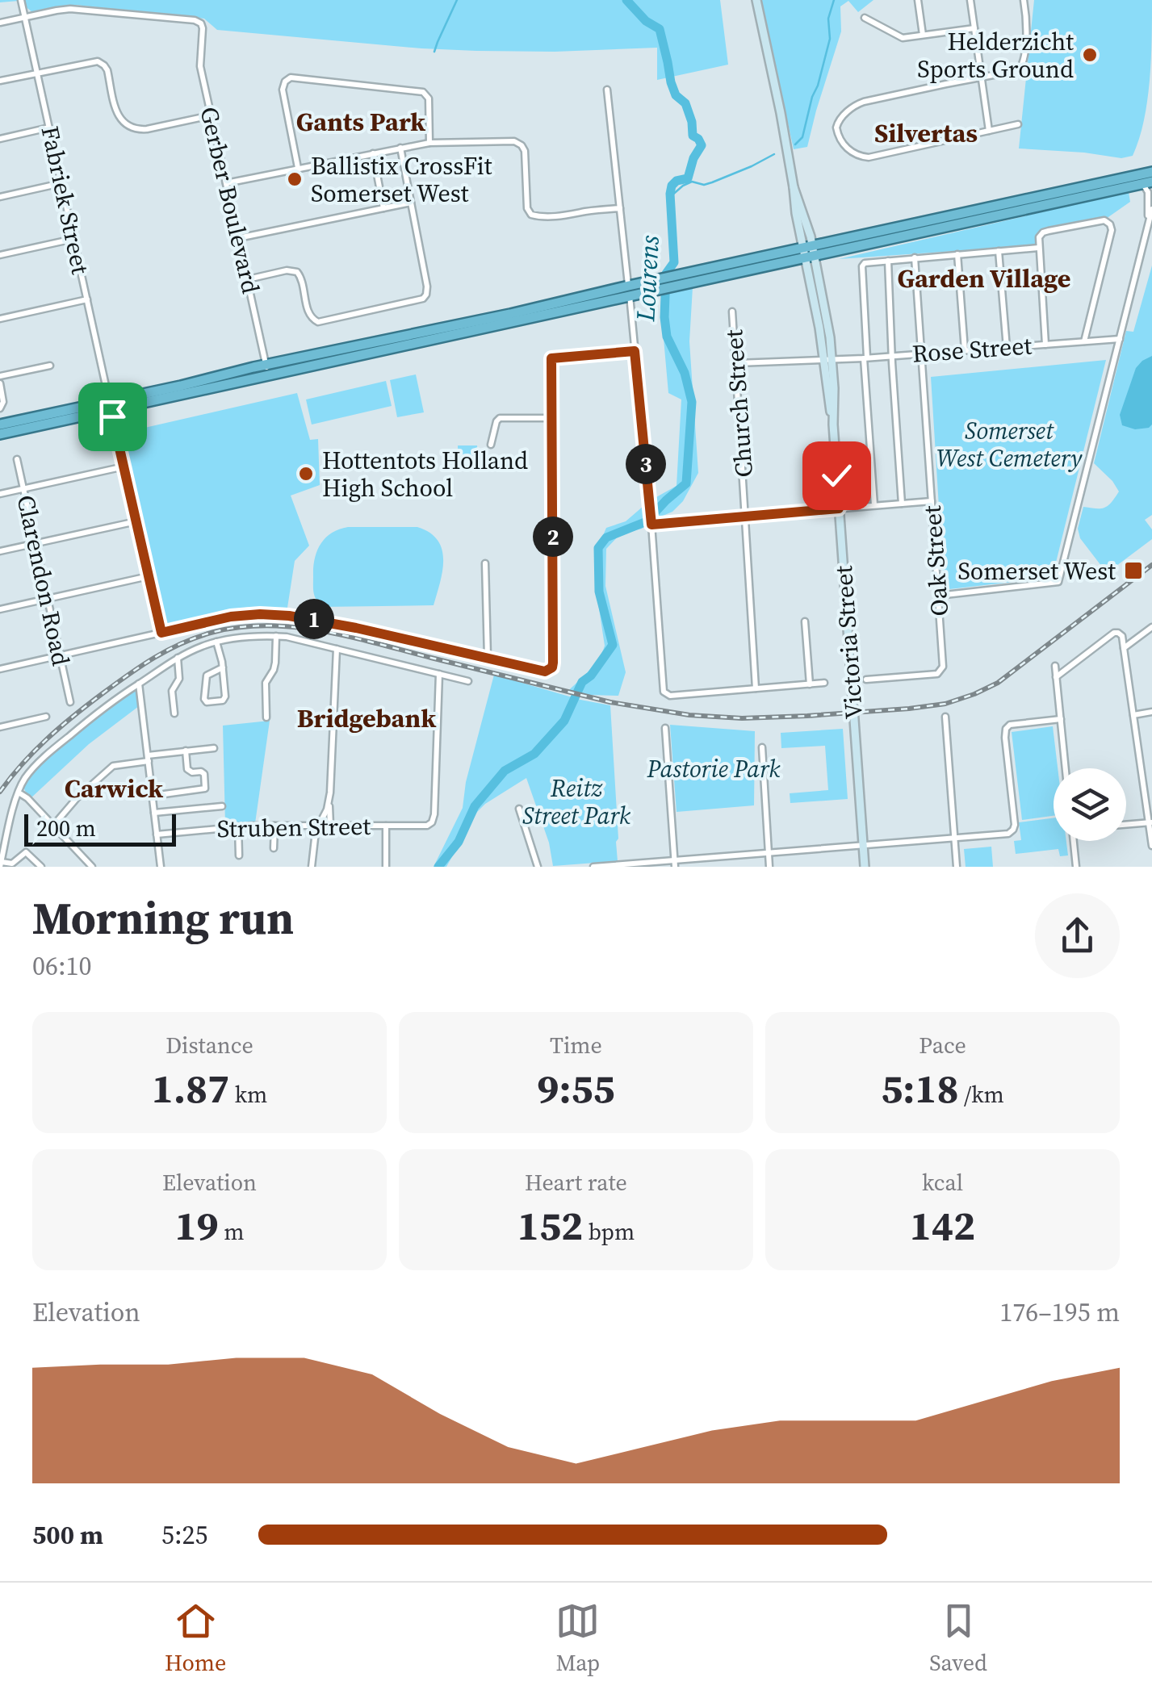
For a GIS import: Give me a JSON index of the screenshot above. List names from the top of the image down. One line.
{"streets":{"main road":["Victoria Street"],"street":["Fabriek Street","Gerber Boulevard","Rose Street","Church Street","Oak Street","Clarendon Road","Struben Street"]},"crossings":[["Fabriek Street","Gerber Boulevard"],["Rose Street","Church Street"],["Rose Street","Oak Street"],["Rose Street","Victoria Street"]],"districts":["Gants Park","Silvertas","Garden Village","Bridgebank","Carwick"],"water":["Lourens"],"parks":["Somerset West Cemetery","Pastorie Park","Reitz Street Park"],"places":{"other":["Helderzicht Sports Ground","Ballistix CrossFit Somerset West","Hottentots Holland High School"],"transit":["Somerset West"]},"scale_bar":"200 m","page":{"pins":["3","2","1"],"scale":"200 m","heading":["Morning run","06:10"],"stats":[["Distance","1.87 km"],["Time","9:55"],["Pace","5:18 /km"],["Elevation","19 m"],["Heart rate","152 bpm"],["kcal","142"]],"chart":["Elevation","176–195 m"],"list":[{"name":"500 m","note":"5:25"}],"tabs":["Home","Map","Saved"]}}
